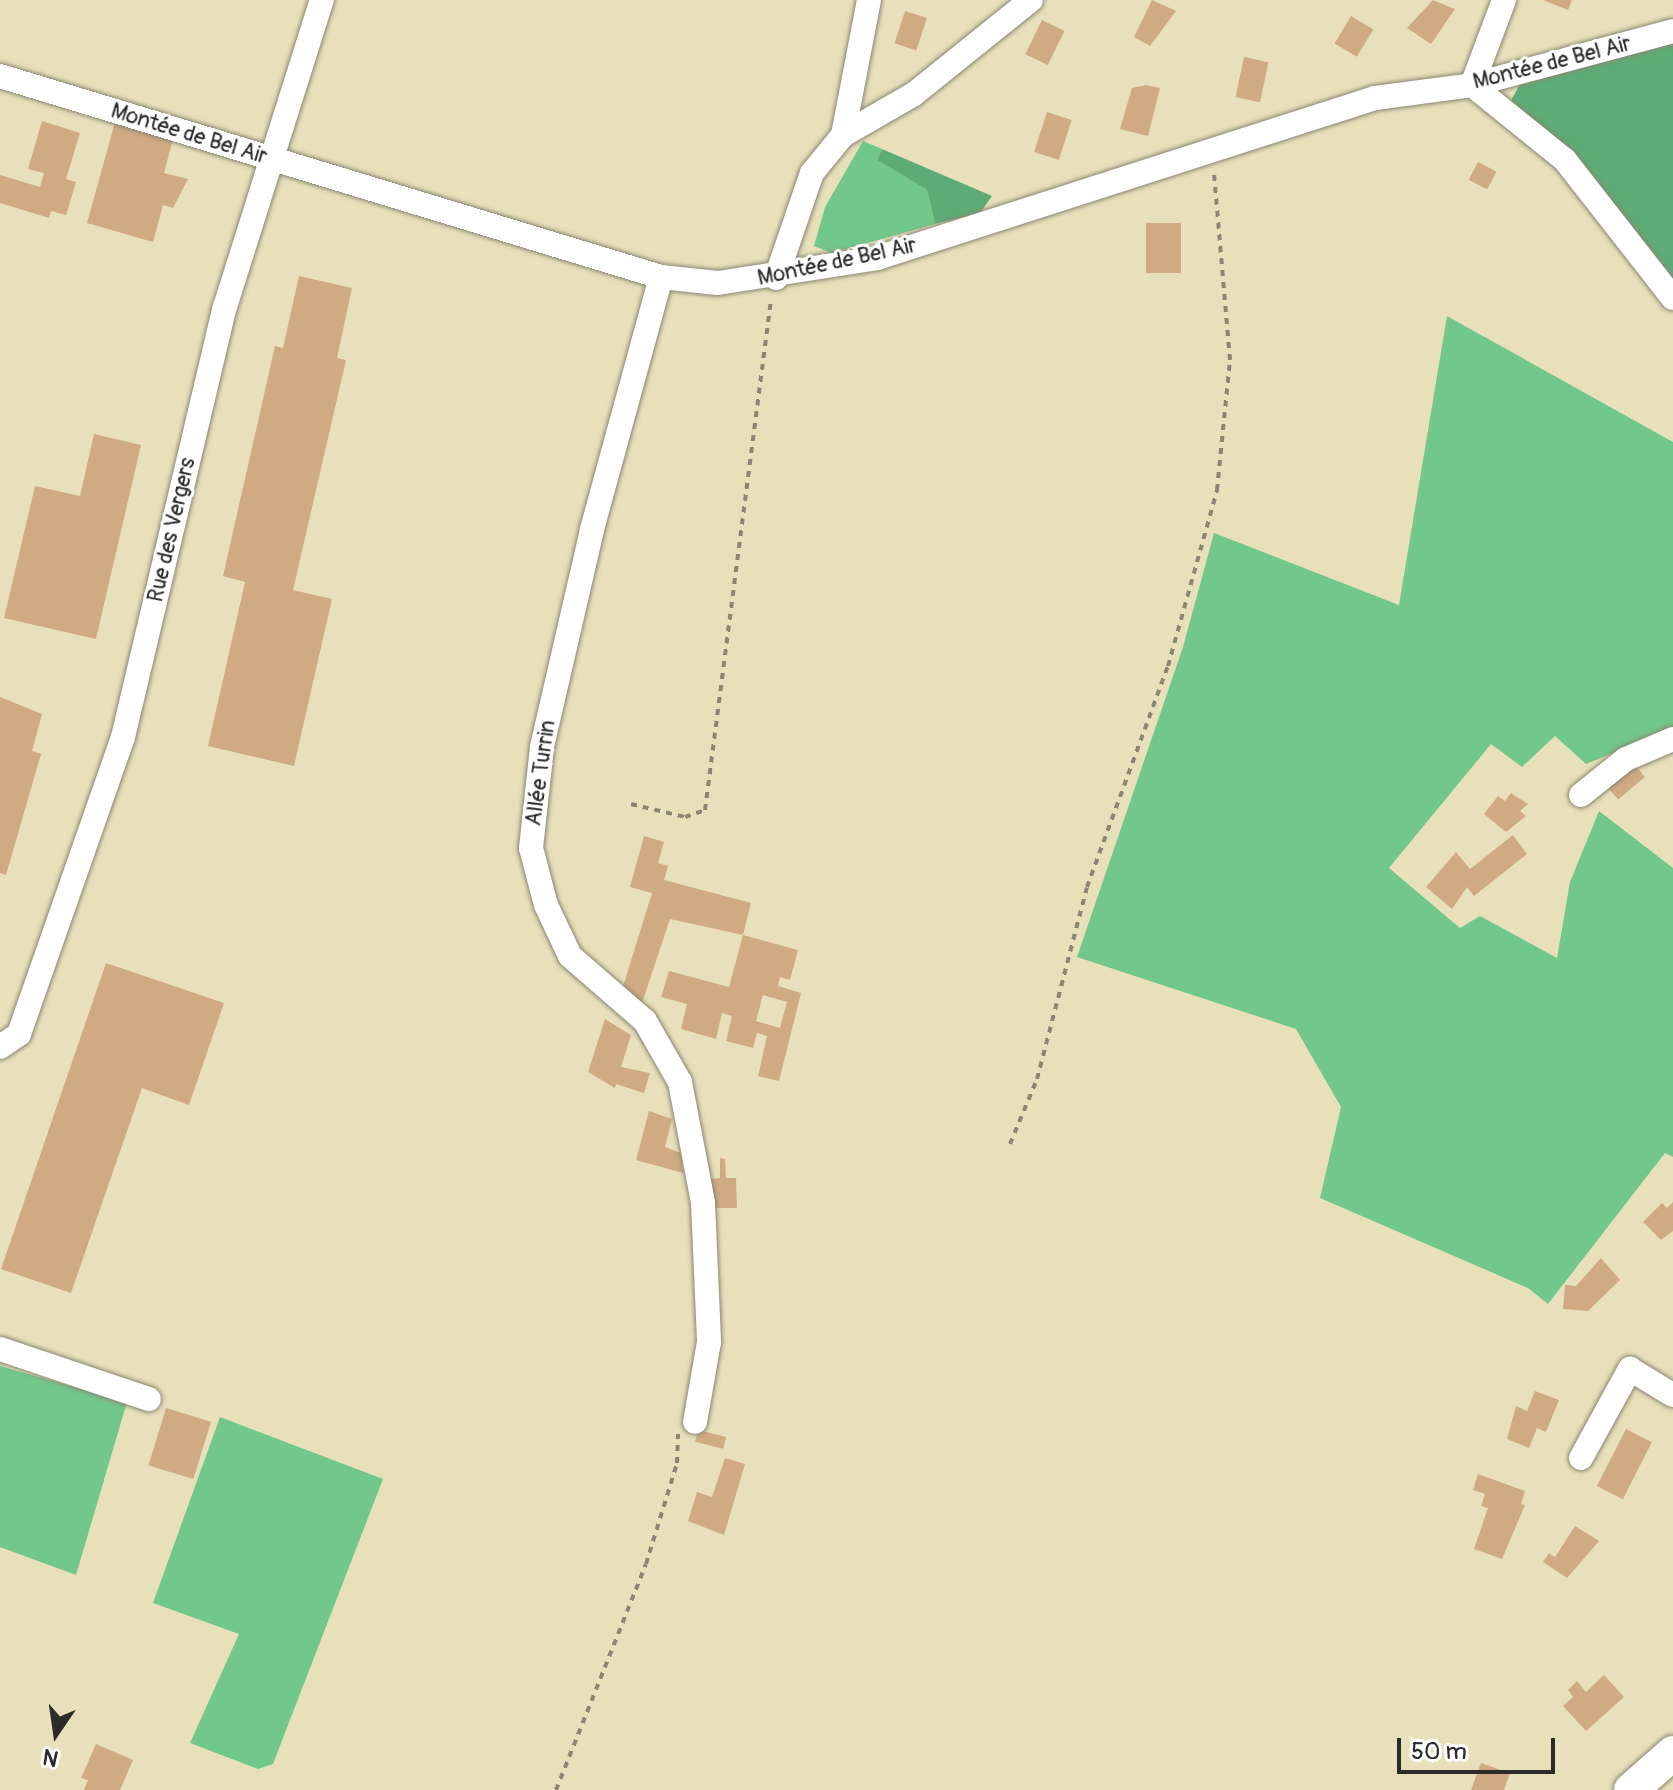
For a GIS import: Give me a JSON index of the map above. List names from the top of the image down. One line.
{"streets":{"street":["Montée de Bel Air","Rue des Vergers","Allée Turrin"]},"crossings":[["Montée de Bel Air","Rue des Vergers"],["Montée de Bel Air","Allée Turrin"]],"scale_bar":"50 m","north":"bottom"}
